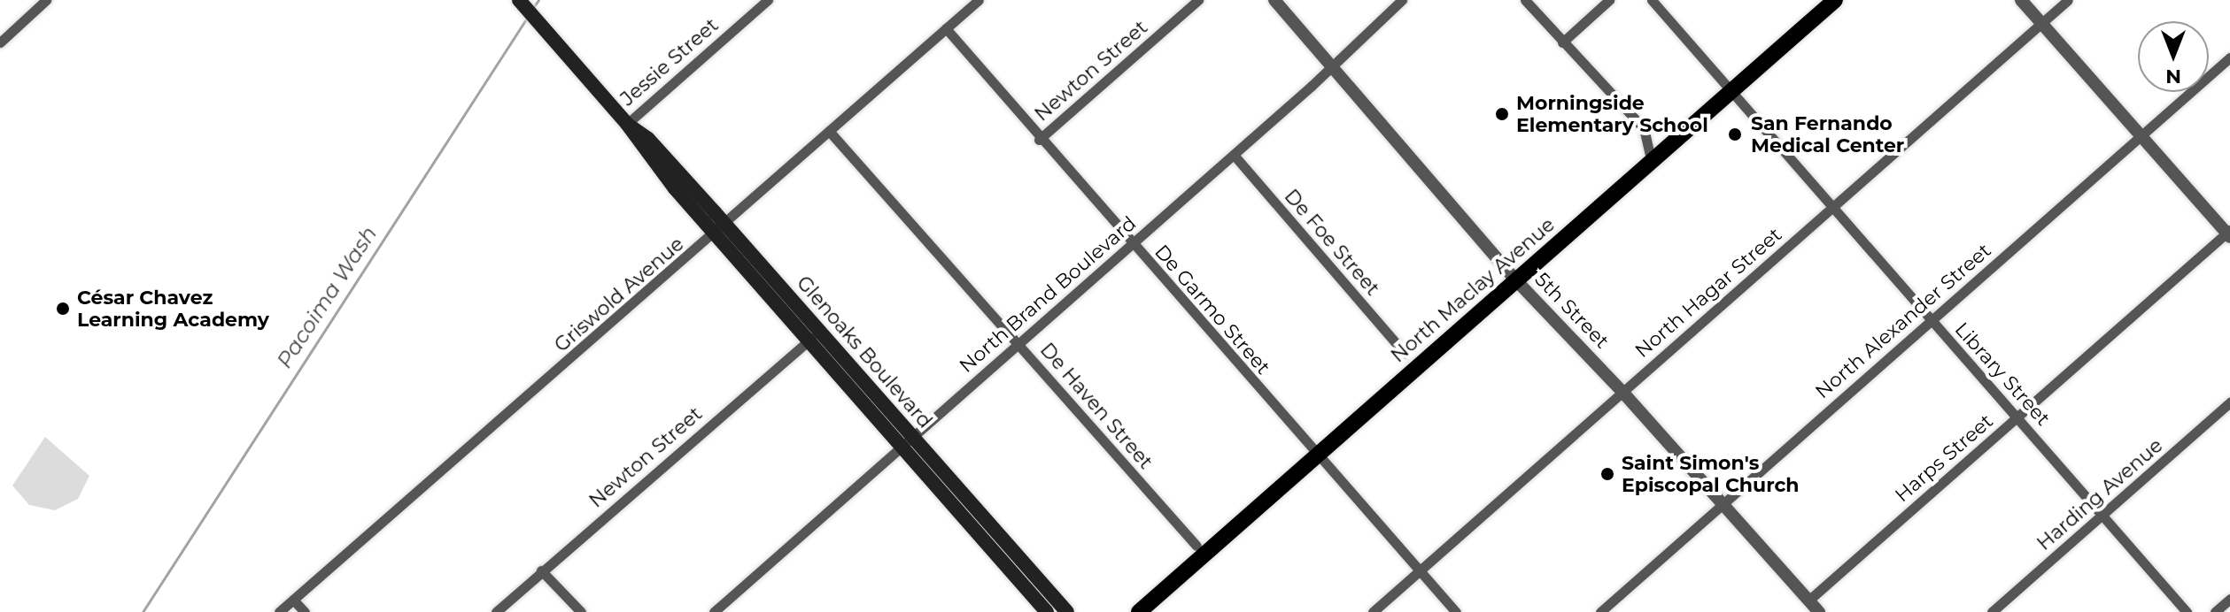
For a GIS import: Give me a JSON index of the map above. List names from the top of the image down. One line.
{"streets":{"main road":["North Maclay Avenue","Glenoaks Boulevard"],"street":["Jessie Street","Newton Street","De Foe Street","North Hagar Street","Griswold Avenue","North Brand Boulevard","De Garmo Street","5th Street","North Alexander Street","Library Street","De Haven Street","Harps Street","Harding Avenue"]},"crossings":[["Jessie Street","Glenoaks Boulevard"],["Newton Street","De Garmo Street"],["Newton Street","Glenoaks Boulevard"],["De Foe Street","North Brand Boulevard"],["North Maclay Avenue","De Garmo Street"],["North Maclay Avenue","5th Street"],["North Maclay Avenue","Library Street"],["North Hagar Street","De Garmo Street"],["North Hagar Street","5th Street"],["North Hagar Street","Library Street"],["Griswold Avenue","De Garmo Street"],["Griswold Avenue","Glenoaks Boulevard"],["Griswold Avenue","De Haven Street"],["North Brand Boulevard","De Garmo Street"],["North Brand Boulevard","5th Street"],["North Brand Boulevard","Glenoaks Boulevard"],["North Brand Boulevard","De Haven Street"],["5th Street","North Alexander Street"],["5th Street","Harps Street"],["North Alexander Street","Library Street"],["Library Street","Harps Street"],["Library Street","Harding Avenue"]],"water":["Pacoima Wash"],"places":["Morningside Elementary School","San Fernando Medical Center","César Chavez Learning Academy","Saint Simon's Episcopal Church"],"north":"bottom"}
